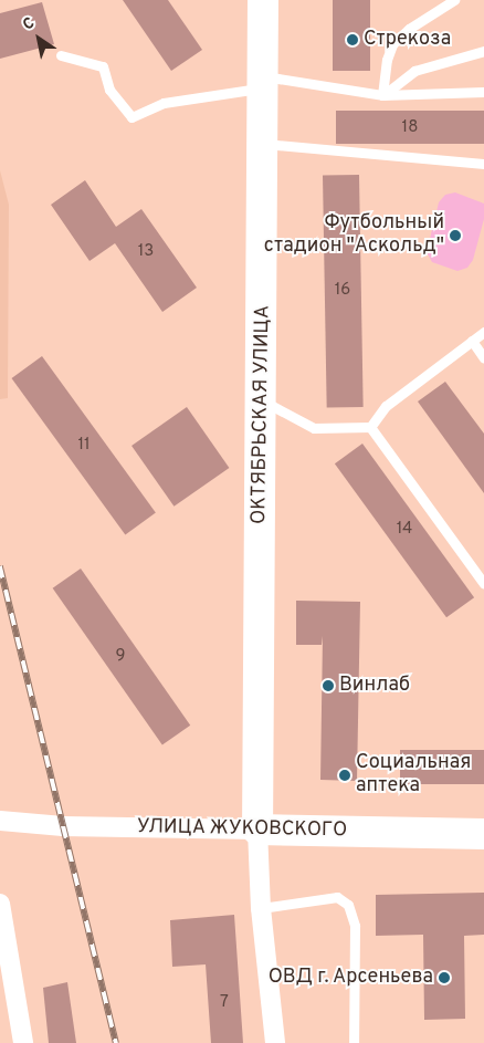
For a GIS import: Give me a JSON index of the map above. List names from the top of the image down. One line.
{"streets":{"main road":["ОКТЯБРЬСКАЯ УЛИЦА","УЛИЦА ЖУКОВСКОГО"]},"crossings":[["ОКТЯБРЬСКАЯ УЛИЦА","УЛИЦА ЖУКОВСКОГО"]],"places":["Стрекоза","Футбольный стадион \"Аскольд\"","Винлаб","Социальная аптека","ОВД г. Арсеньева"],"house_numbers":["18","13","16","11","14","9","7"],"north":"top left"}
